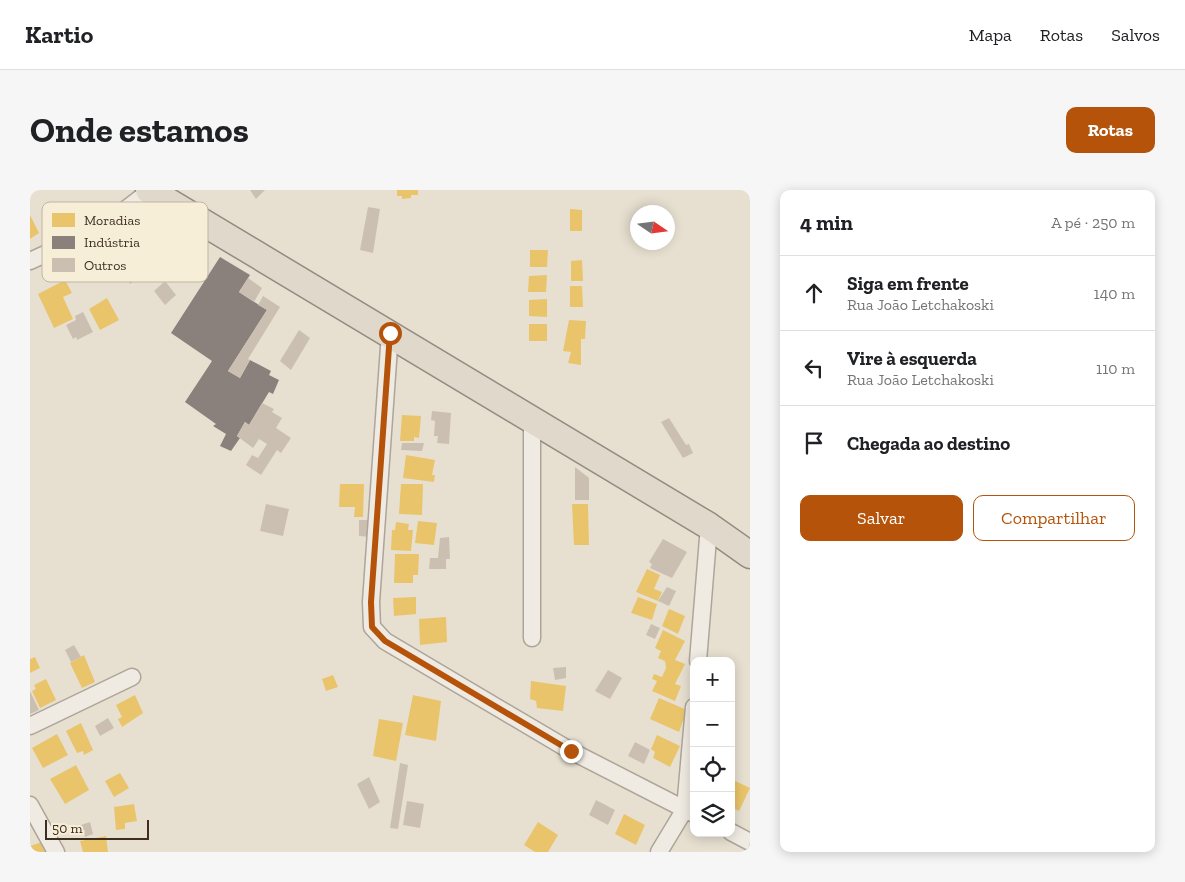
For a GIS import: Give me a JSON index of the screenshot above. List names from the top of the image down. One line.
{"legend":["Moradias","Indústria","Outros"],"scale_bar":"50 m","north":"right","page":{"header":"Kartio","nav":["Mapa","Rotas","Salvos"],"buttons":["Rotas",["Salvar","Compartilhar"]],"title":"Onde estamos","heading":["4 min","A pé · 250 m"],"list":[["Siga em frente","Rua João Letchakoski","140 m"],["Vire à esquerda","Rua João Letchakoski","110 m"],"Chegada ao destino"],"map_buttons":["+","−"],"scale":"50 m"}}
